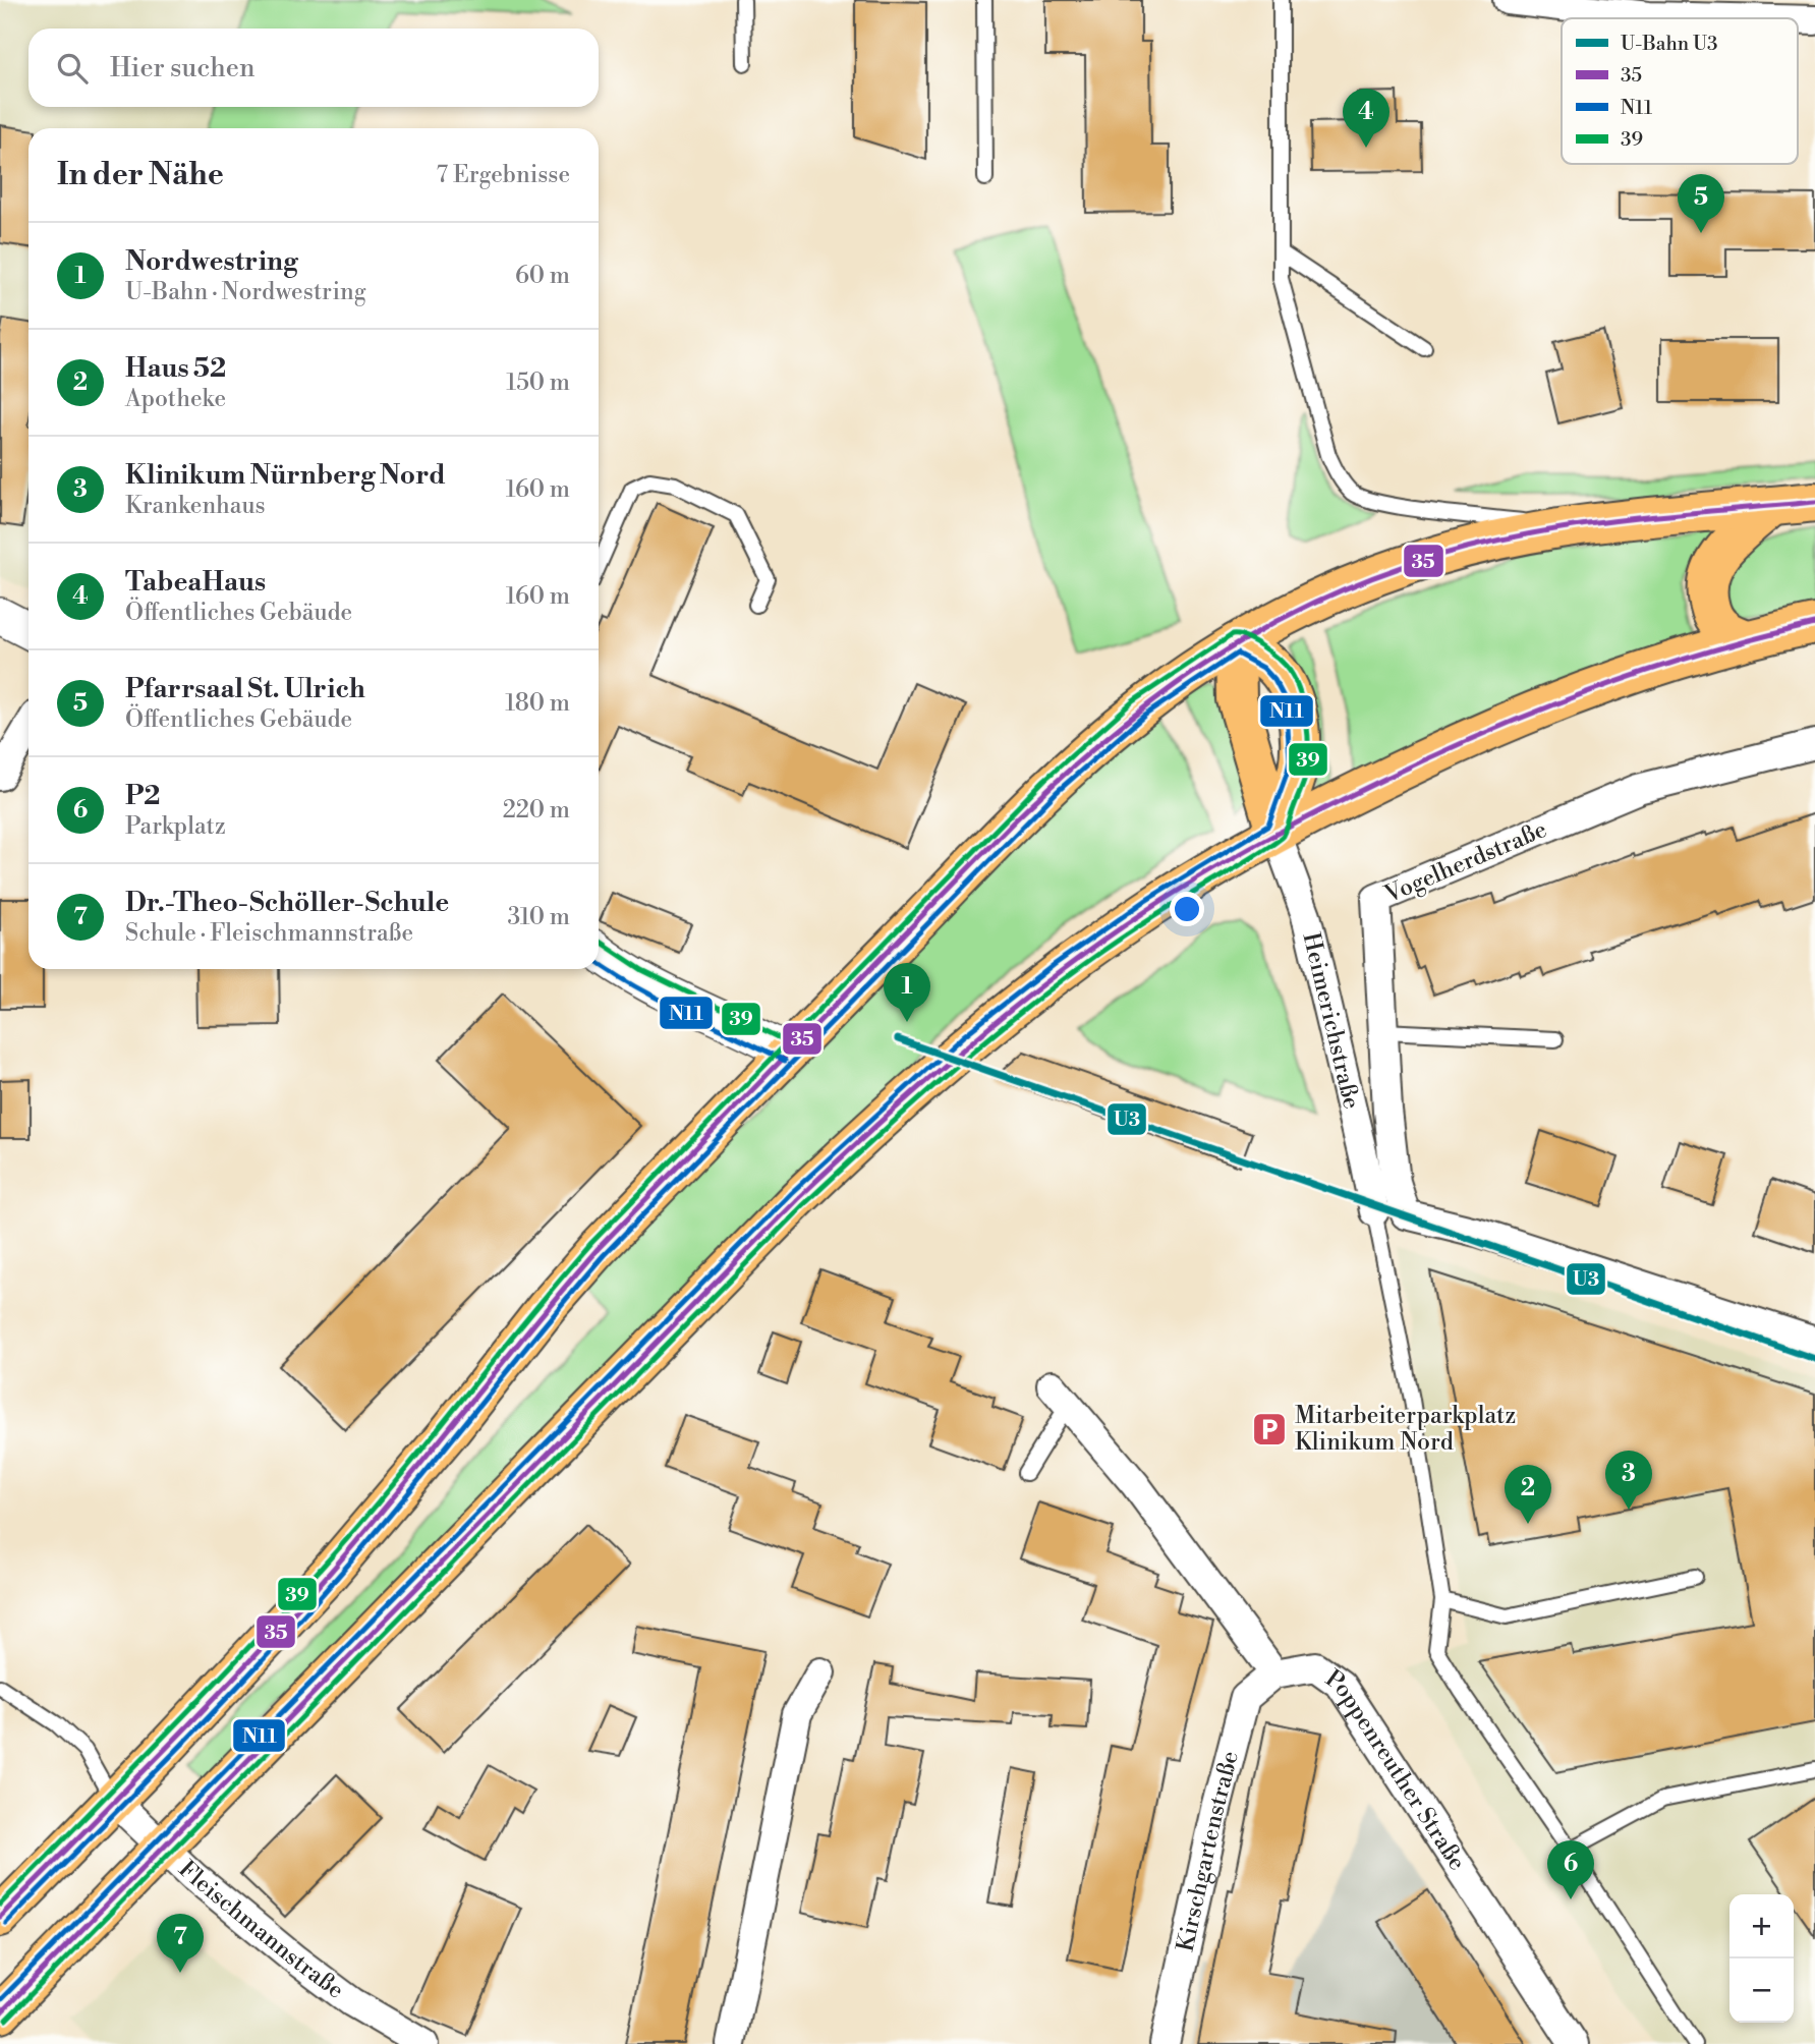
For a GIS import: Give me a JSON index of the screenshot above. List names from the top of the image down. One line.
{"streets":{"street":["Vogelherdstraße","Heimerichstraße","Poppenreuther Straße","Kirschgartenstraße","Fleischmannstraße"]},"crossings":[["Poppenreuther Straße","Kirschgartenstraße"]],"places":{"parking":["Mitarbeiterparkplatz Klinikum Nord"]},"lines":["transit line 35","transit line 39","transit line N11","metro line U3"],"legend":["U-Bahn U3","35","N11","39"],"page":{"search":"Hier suchen","pins":["4","5","1","3","2","6","7"],"heading":["In der Nähe","7 Ergebnisse"],"list":[{"mark":"1","name":"Nordwestring","note":"U-Bahn · Nordwestring","value":"60 m"},{"mark":"2","name":"Haus 52","note":"Apotheke","value":"150 m"},{"mark":"3","name":"Klinikum Nürnberg Nord","note":"Krankenhaus","value":"160 m"},{"mark":"4","name":"TabeaHaus","note":"Öffentliches Gebäude","value":"160 m"},{"mark":"5","name":"Pfarrsaal St. Ulrich","note":"Öffentliches Gebäude","value":"180 m"},{"mark":"6","name":"P2","note":"Parkplatz","value":"220 m"},{"mark":"7","name":"Dr.-Theo-Schöller-Schule","note":"Schule · Fleischmannstraße","value":"310 m"}],"map_buttons":["+","−"]}}
